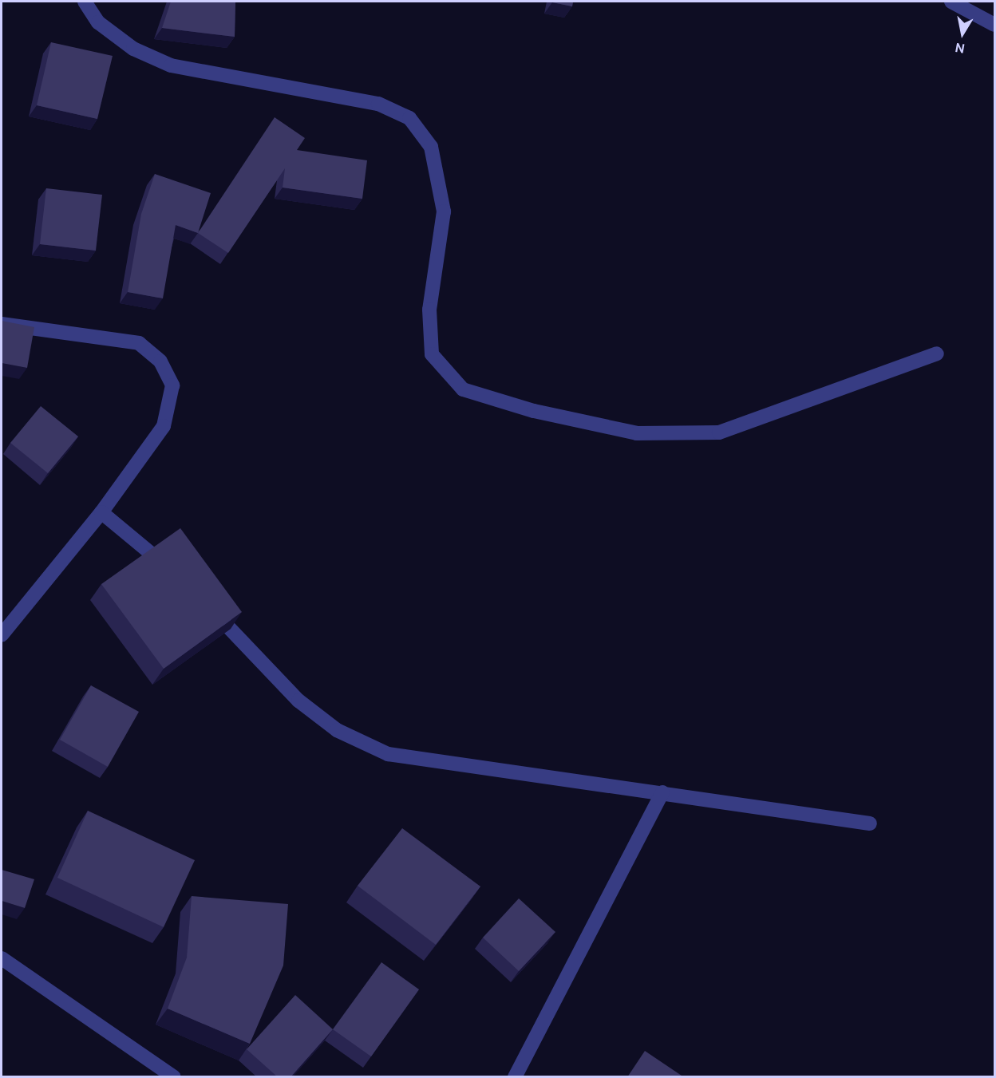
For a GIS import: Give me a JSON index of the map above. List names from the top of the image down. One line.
{"north":"bottom"}
